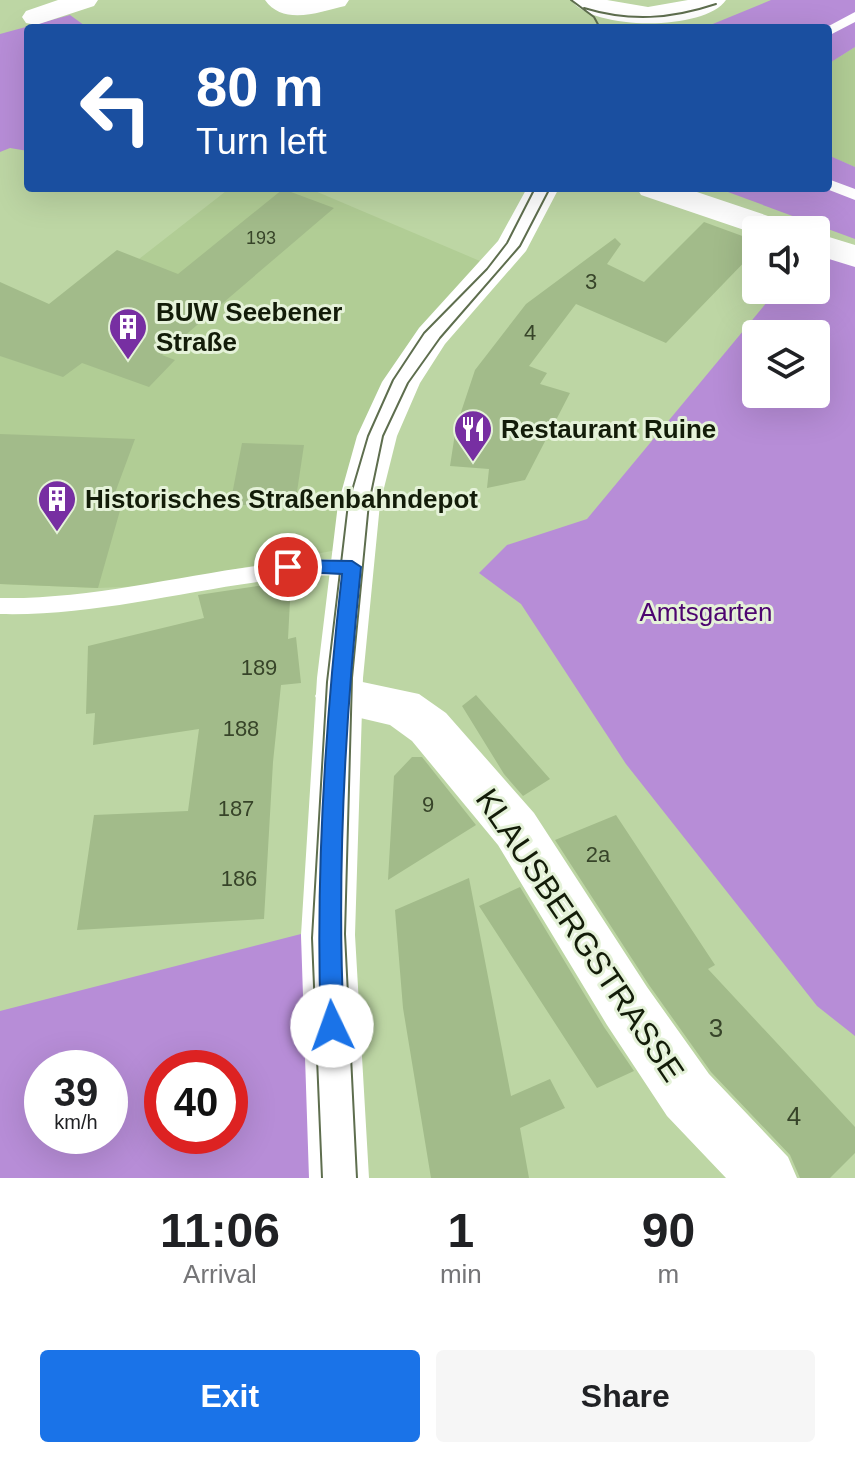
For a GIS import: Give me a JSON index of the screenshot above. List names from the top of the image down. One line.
{"streets":{"street":["KLAUSBERGSTRASSE"]},"parks":["Amtsgarten"],"places":{"building":["BUW Seebener Straße","Historisches Straßenbahndepot"],"restaurant":["Restaurant Ruine"]},"house_numbers":["193","3","4","189","188","9","187","2a","186","3","4"],"page":{"turn":["80 m","Turn left"],"speed":"39 km/h","limit":"40","eta":["11:06","Arrival","1","min","90","m"],"buttons":["Exit","Share"]}}
